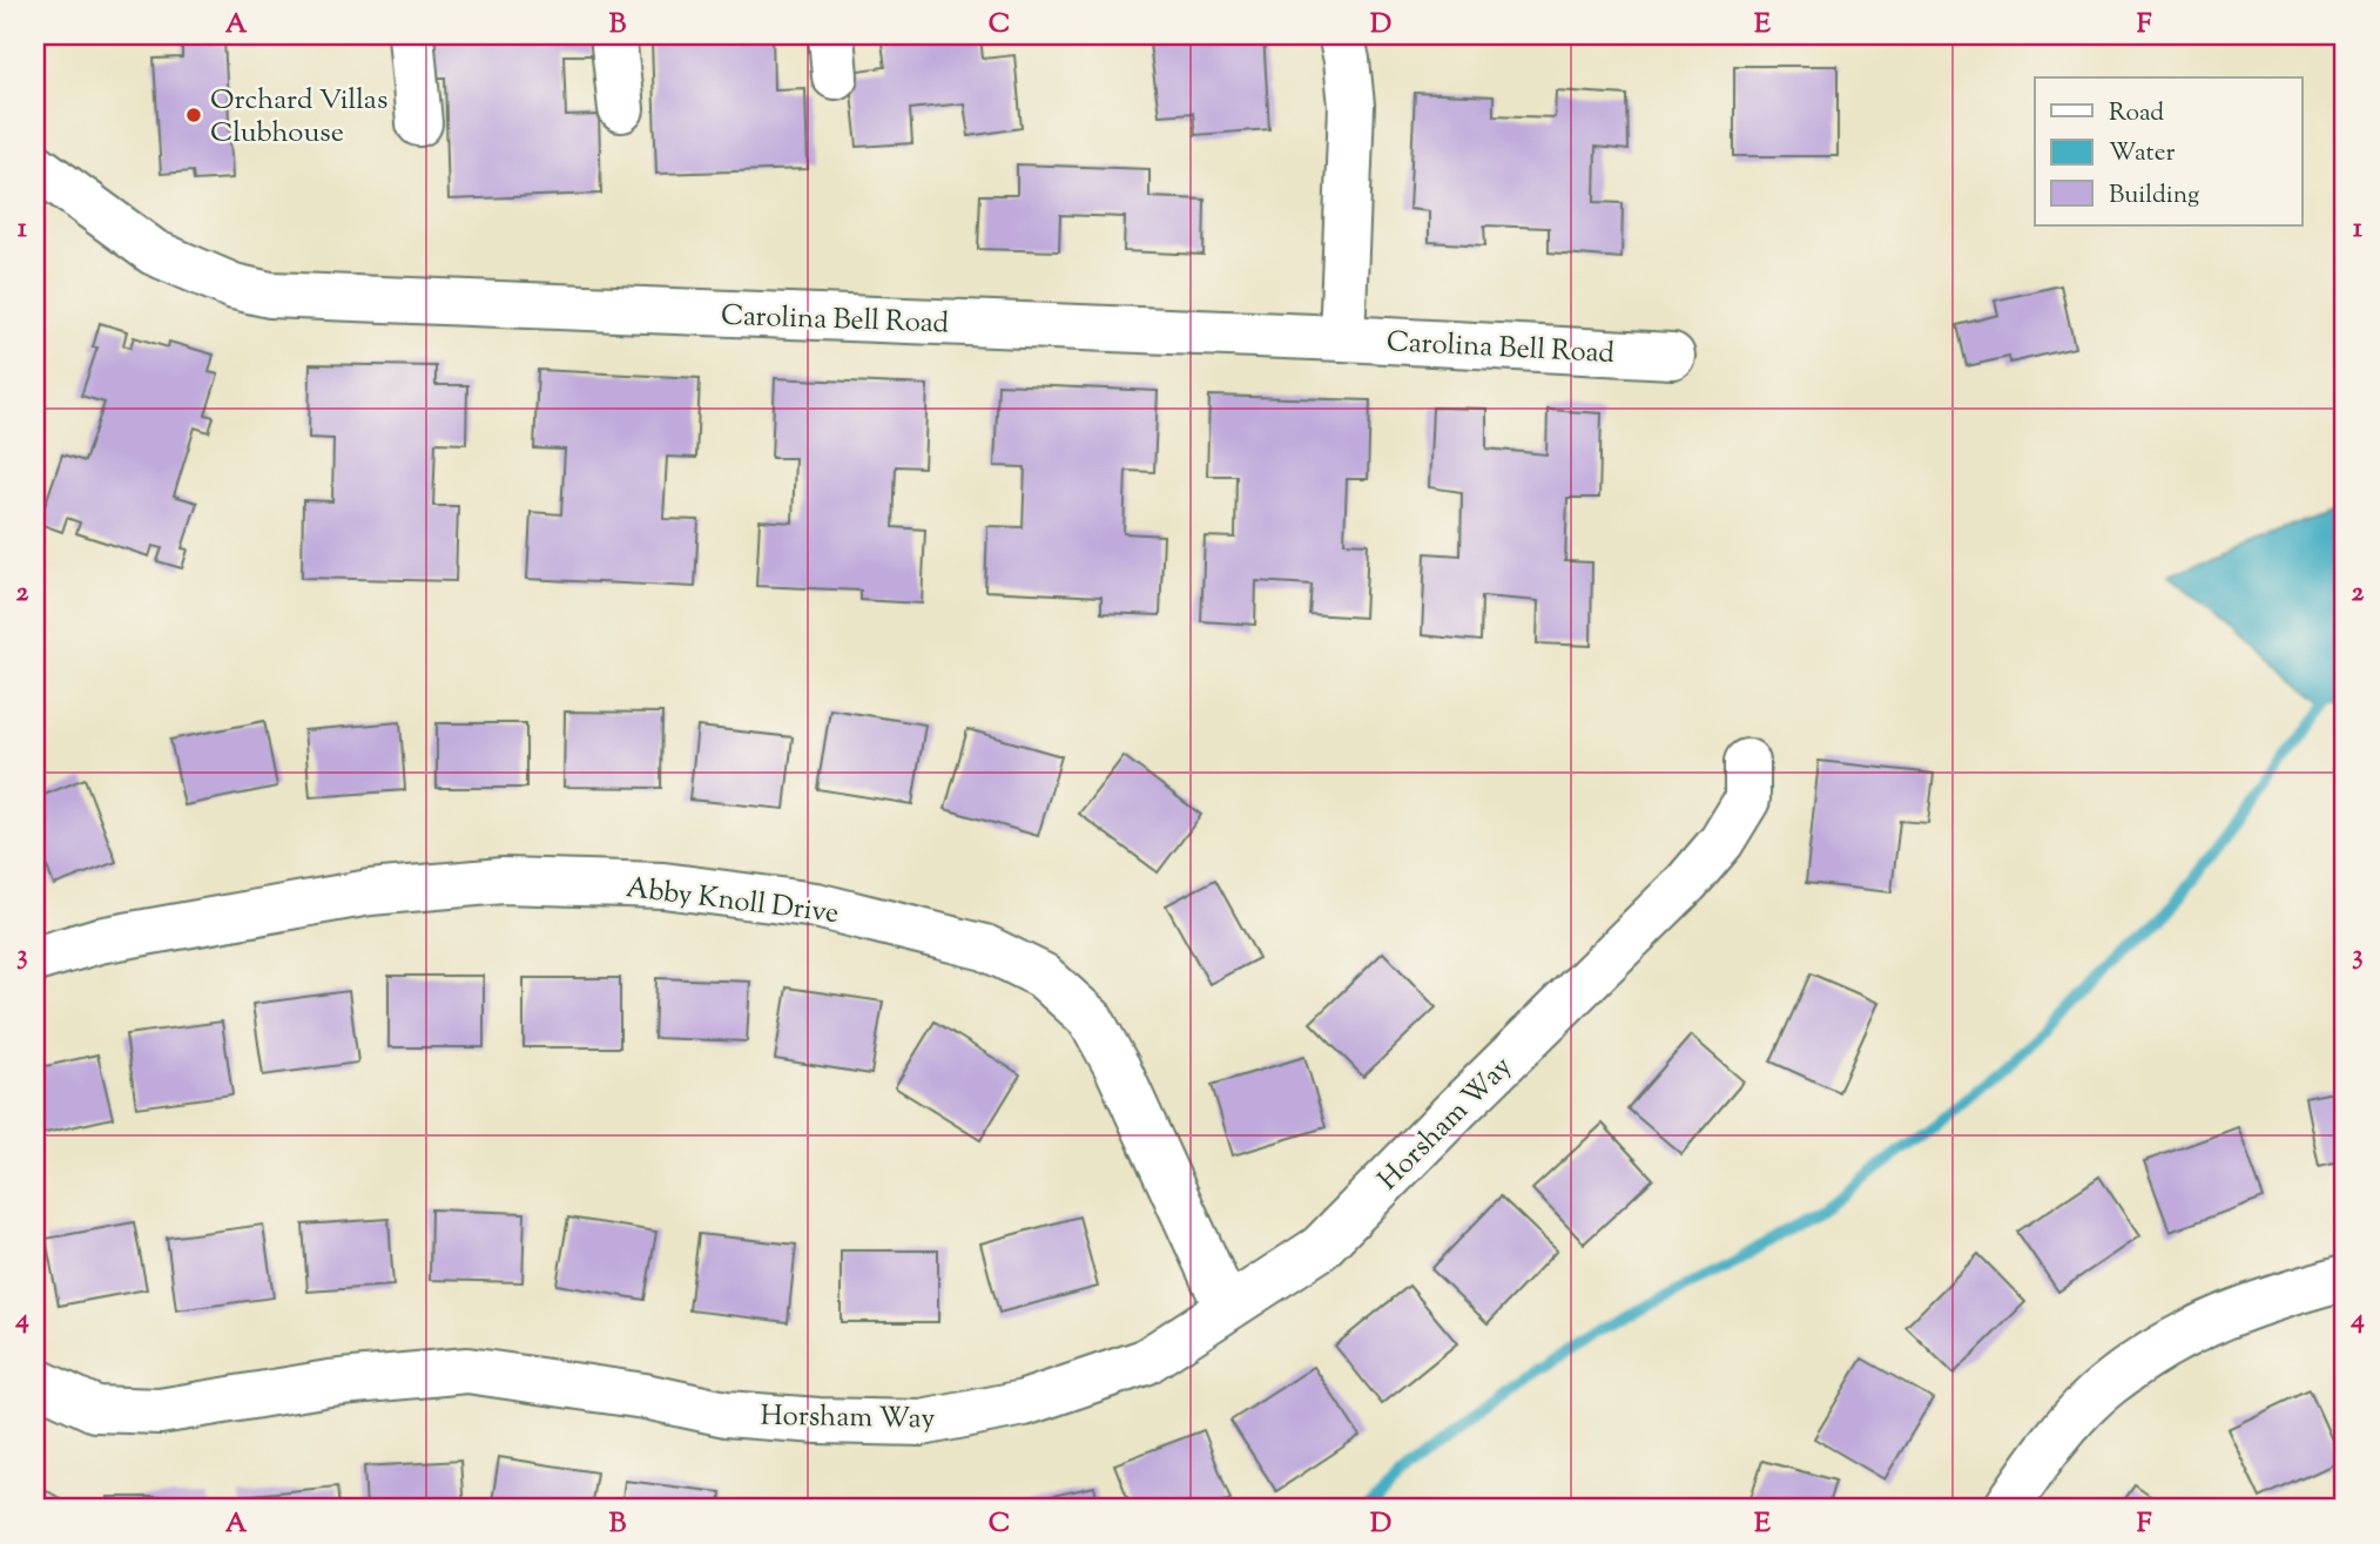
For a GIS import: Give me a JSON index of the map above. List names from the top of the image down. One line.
{"streets":{"street":["Carolina Bell Road","Abby Knoll Drive","Horsham Way"]},"crossings":[["Abby Knoll Drive","Horsham Way"]],"places":["Orchard Villas Clubhouse"],"legend":["Road","Water","Building"],"grid":{"columns":["A","B","C","D","E","F"],"rows":["1","2","3","4"]}}
